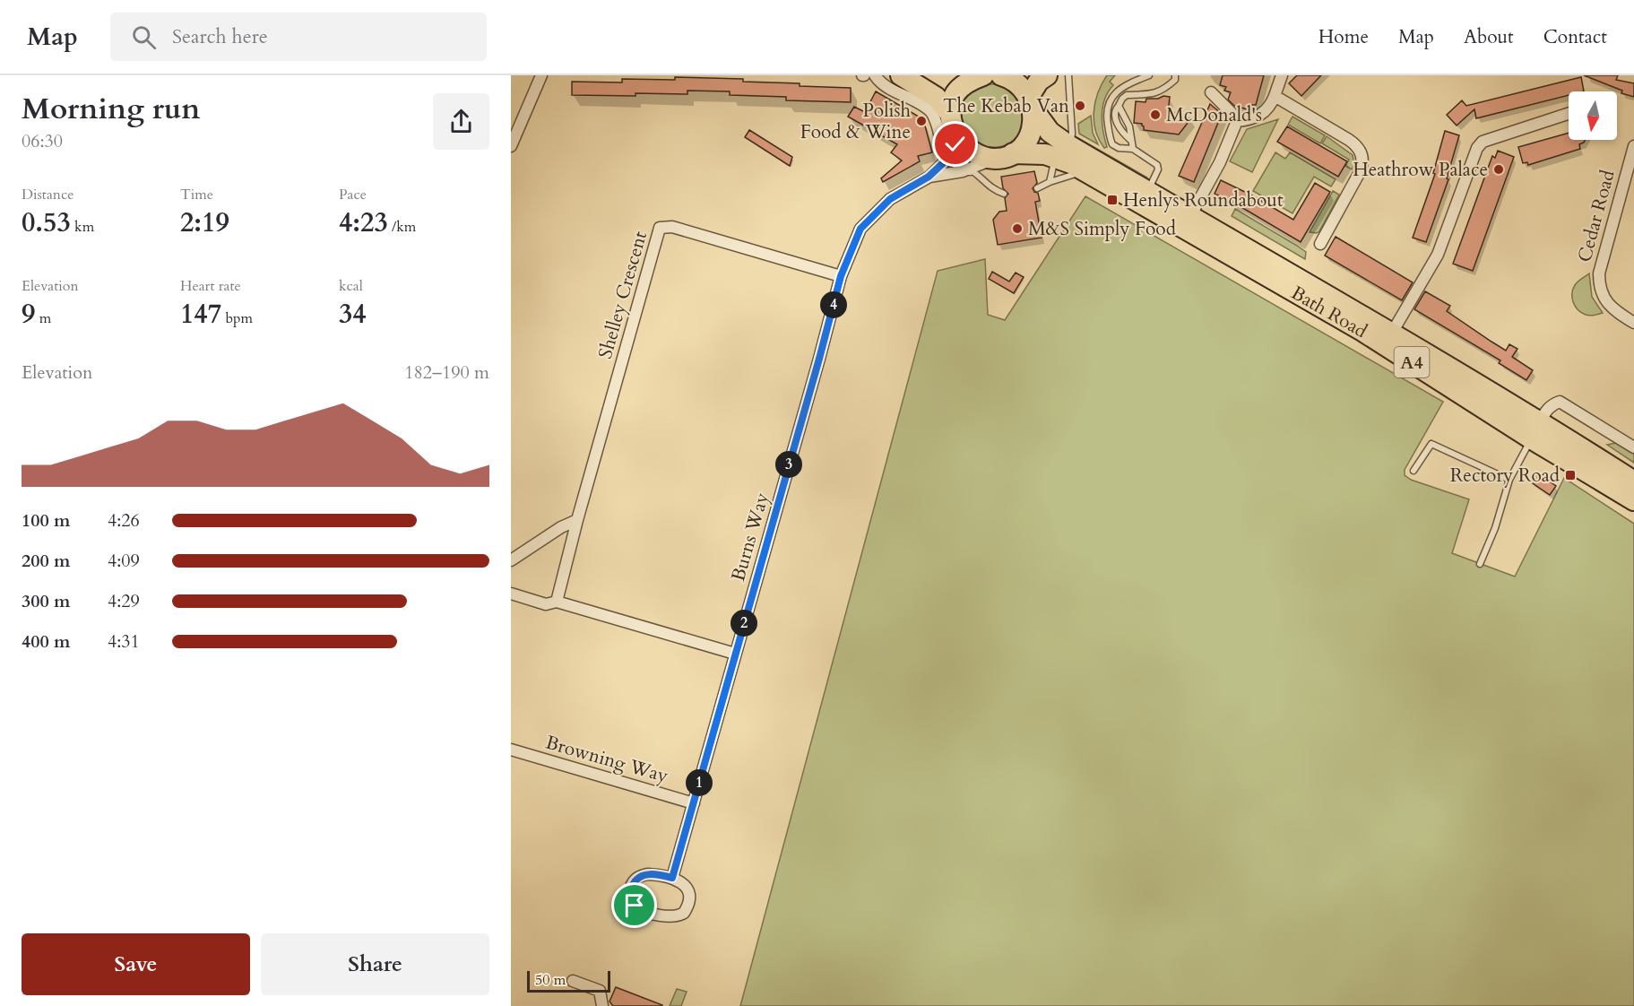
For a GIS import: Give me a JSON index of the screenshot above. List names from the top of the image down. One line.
{"streets":{"highway":["Bath Road","A4"],"street":["Cedar Road","Shelley Crescent","Burns Way","Browning Way"]},"crossings":[["Shelley Crescent","Burns Way"],["Bath Road","Burns Way"],["Burns Way","Browning Way"]],"places":{"other":["The Kebab Van","McDonald's","Polish Food & Wine","Heathrow Palace","M&S Simply Food"],"transit":["Henlys Roundabout","Rectory Road"]},"scale_bar":"50 m","north":"bottom","page":{"header":"Map","search":"Search here","nav":["Home","Map","About","Contact"],"heading":["Morning run","06:30"],"stats":[["Distance","0.53 km"],["Time","2:19"],["Pace","4:23 /km"],["Elevation","9 m"],["Heart rate","147 bpm"],["kcal","34"]],"pins":["4","3","2","1"],"chart":["Elevation","182–190 m"],"list":[{"name":"100 m","note":"4:26"},{"name":"200 m","note":"4:09"},{"name":"300 m","note":"4:29"},{"name":"400 m","note":"4:31"}],"buttons":["Save","Share"],"scale":"50 m"}}
